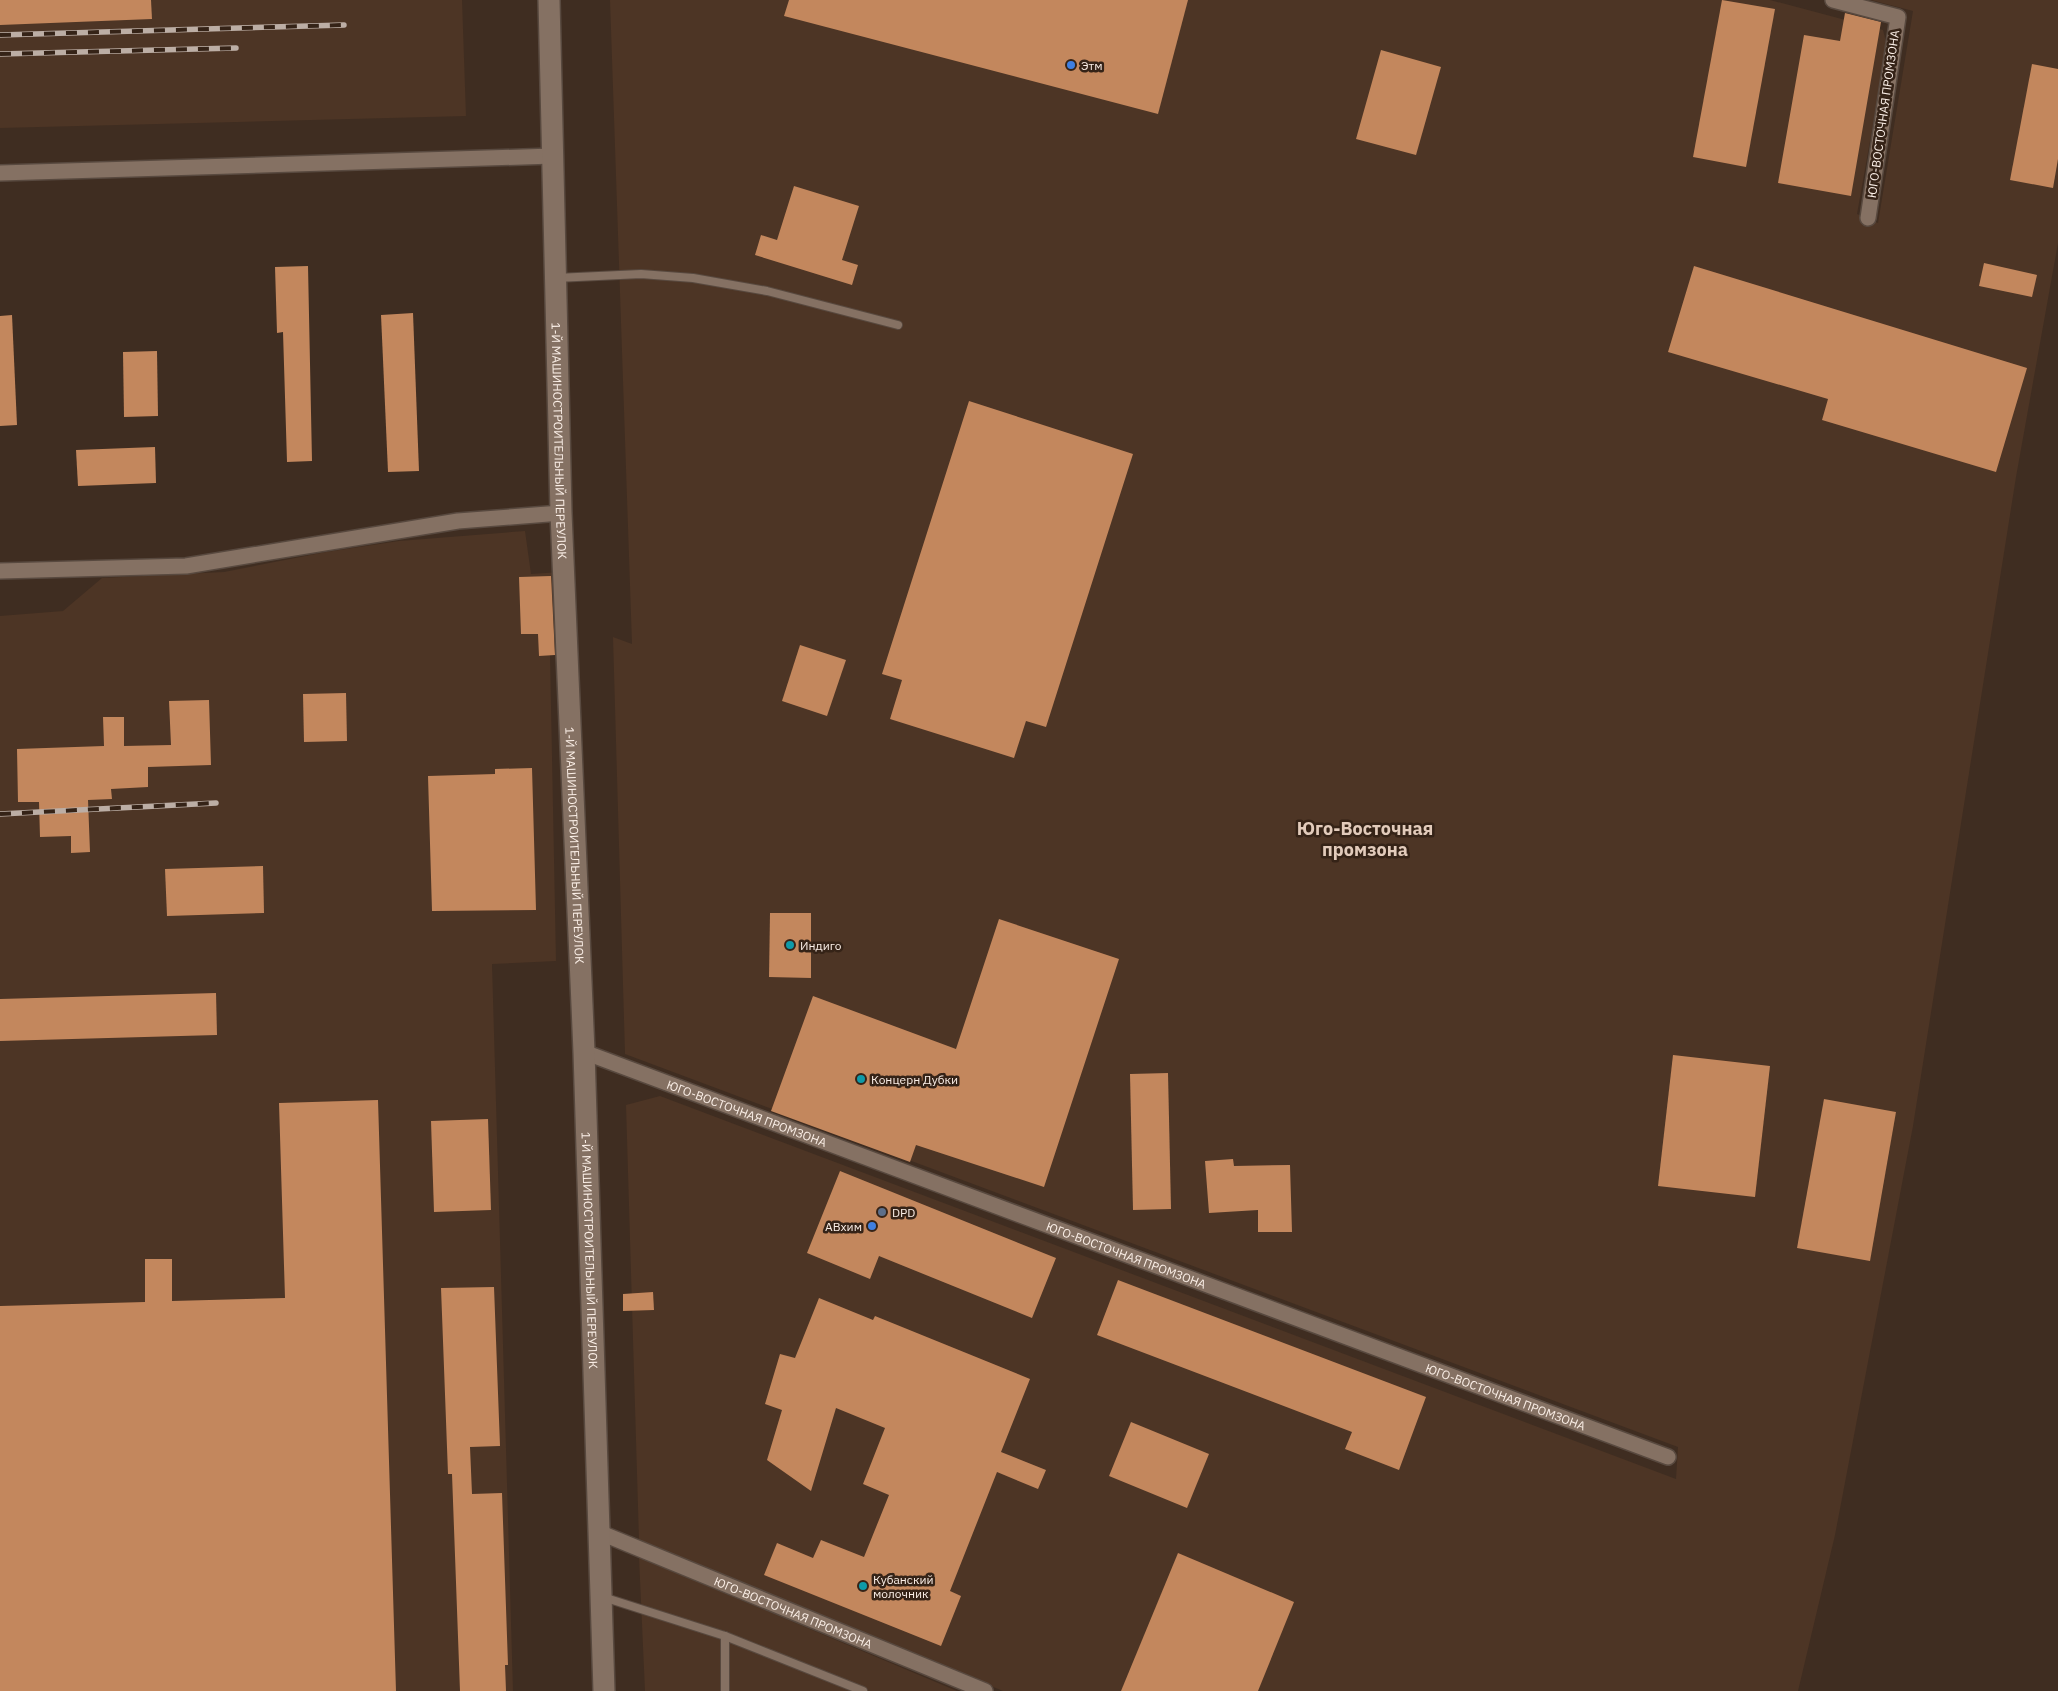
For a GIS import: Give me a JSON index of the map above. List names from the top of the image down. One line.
{"streets":{"street":["ЮГО-ВОСТОЧНАЯ ПРОМЗОНА","1-Й МАШИНОСТРОИТЕЛЬНЫЙ ПЕРЕУЛОК"]},"crossings":[["ЮГО-ВОСТОЧНАЯ ПРОМЗОНА","1-Й МАШИНОСТРОИТЕЛЬНЫЙ ПЕРЕУЛОК"]],"districts":["Юго-Восточная промзона"],"places":["Этм","Индиго","Концерн Дубки","DPD","АВхим","Кубанский молочник"]}
